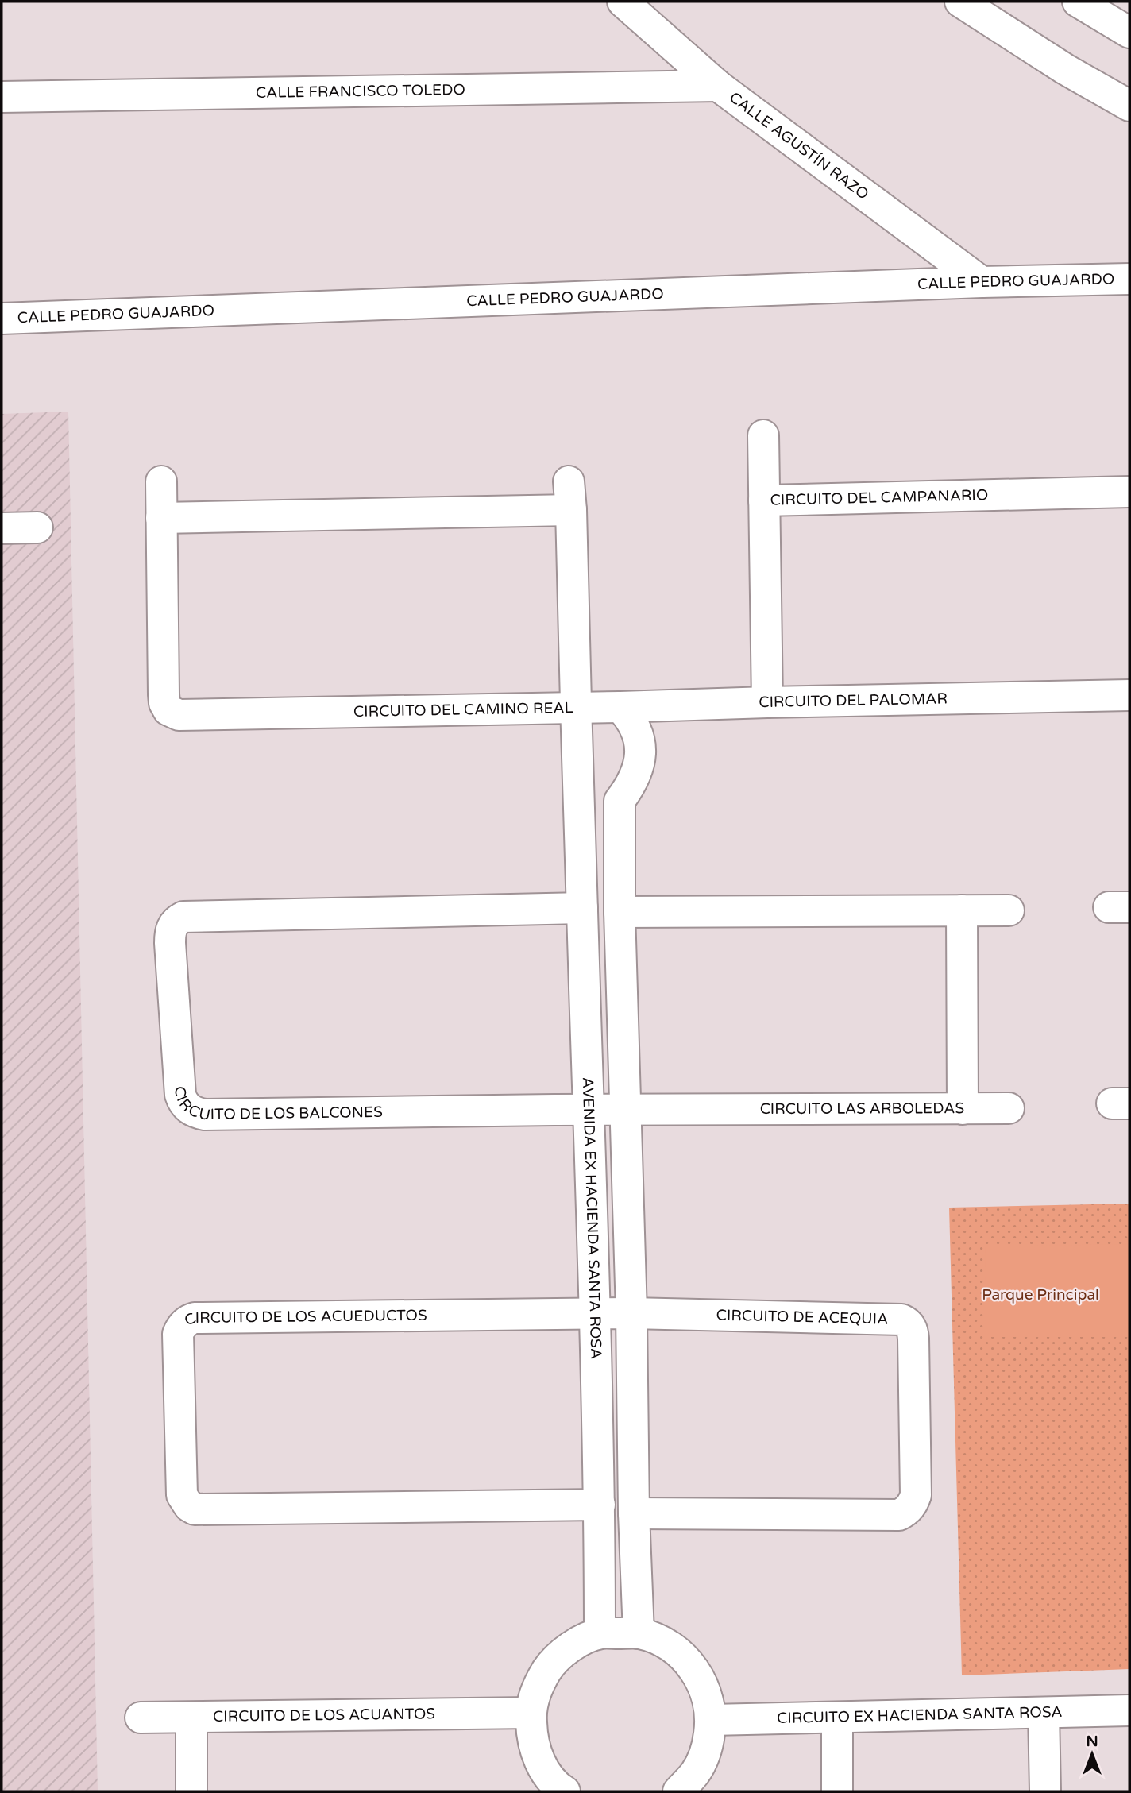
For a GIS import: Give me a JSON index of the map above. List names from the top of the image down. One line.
{"streets":{"street":["CALLE FRANCISCO TOLEDO","CALLE AGUSTÍN RAZO","CALLE PEDRO GUAJARDO","CIRCUITO DEL CAMPANARIO","CIRCUITO DEL PALOMAR","CIRCUITO DEL CAMINO REAL","CIRCUITO DE LOS BALCONES","CIRCUITO LAS ARBOLEDAS","AVENIDA EX HACIENDA SANTA ROSA","CIRCUITO DE ACEQUIA","CIRCUITO DE LOS ACUEDUCTOS","CIRCUITO DE LOS ACUANTOS","CIRCUITO EX HACIENDA SANTA ROSA"]},"crossings":[["CALLE FRANCISCO TOLEDO","CALLE AGUSTÍN RAZO"],["CALLE AGUSTÍN RAZO","CALLE PEDRO GUAJARDO"],["CIRCUITO DEL CAMPANARIO","CIRCUITO DEL PALOMAR"],["CIRCUITO DEL PALOMAR","CIRCUITO DEL CAMINO REAL"],["CIRCUITO DEL PALOMAR","AVENIDA EX HACIENDA SANTA ROSA"],["CIRCUITO DEL CAMINO REAL","AVENIDA EX HACIENDA SANTA ROSA"],["CIRCUITO DE LOS BALCONES","CIRCUITO LAS ARBOLEDAS"],["CIRCUITO DE LOS BALCONES","AVENIDA EX HACIENDA SANTA ROSA"],["CIRCUITO LAS ARBOLEDAS","AVENIDA EX HACIENDA SANTA ROSA"],["AVENIDA EX HACIENDA SANTA ROSA","CIRCUITO DE ACEQUIA"],["AVENIDA EX HACIENDA SANTA ROSA","CIRCUITO DE LOS ACUEDUCTOS"],["CIRCUITO DE ACEQUIA","CIRCUITO DE LOS ACUEDUCTOS"]],"parks":["Parque Principal"],"north":"top"}
